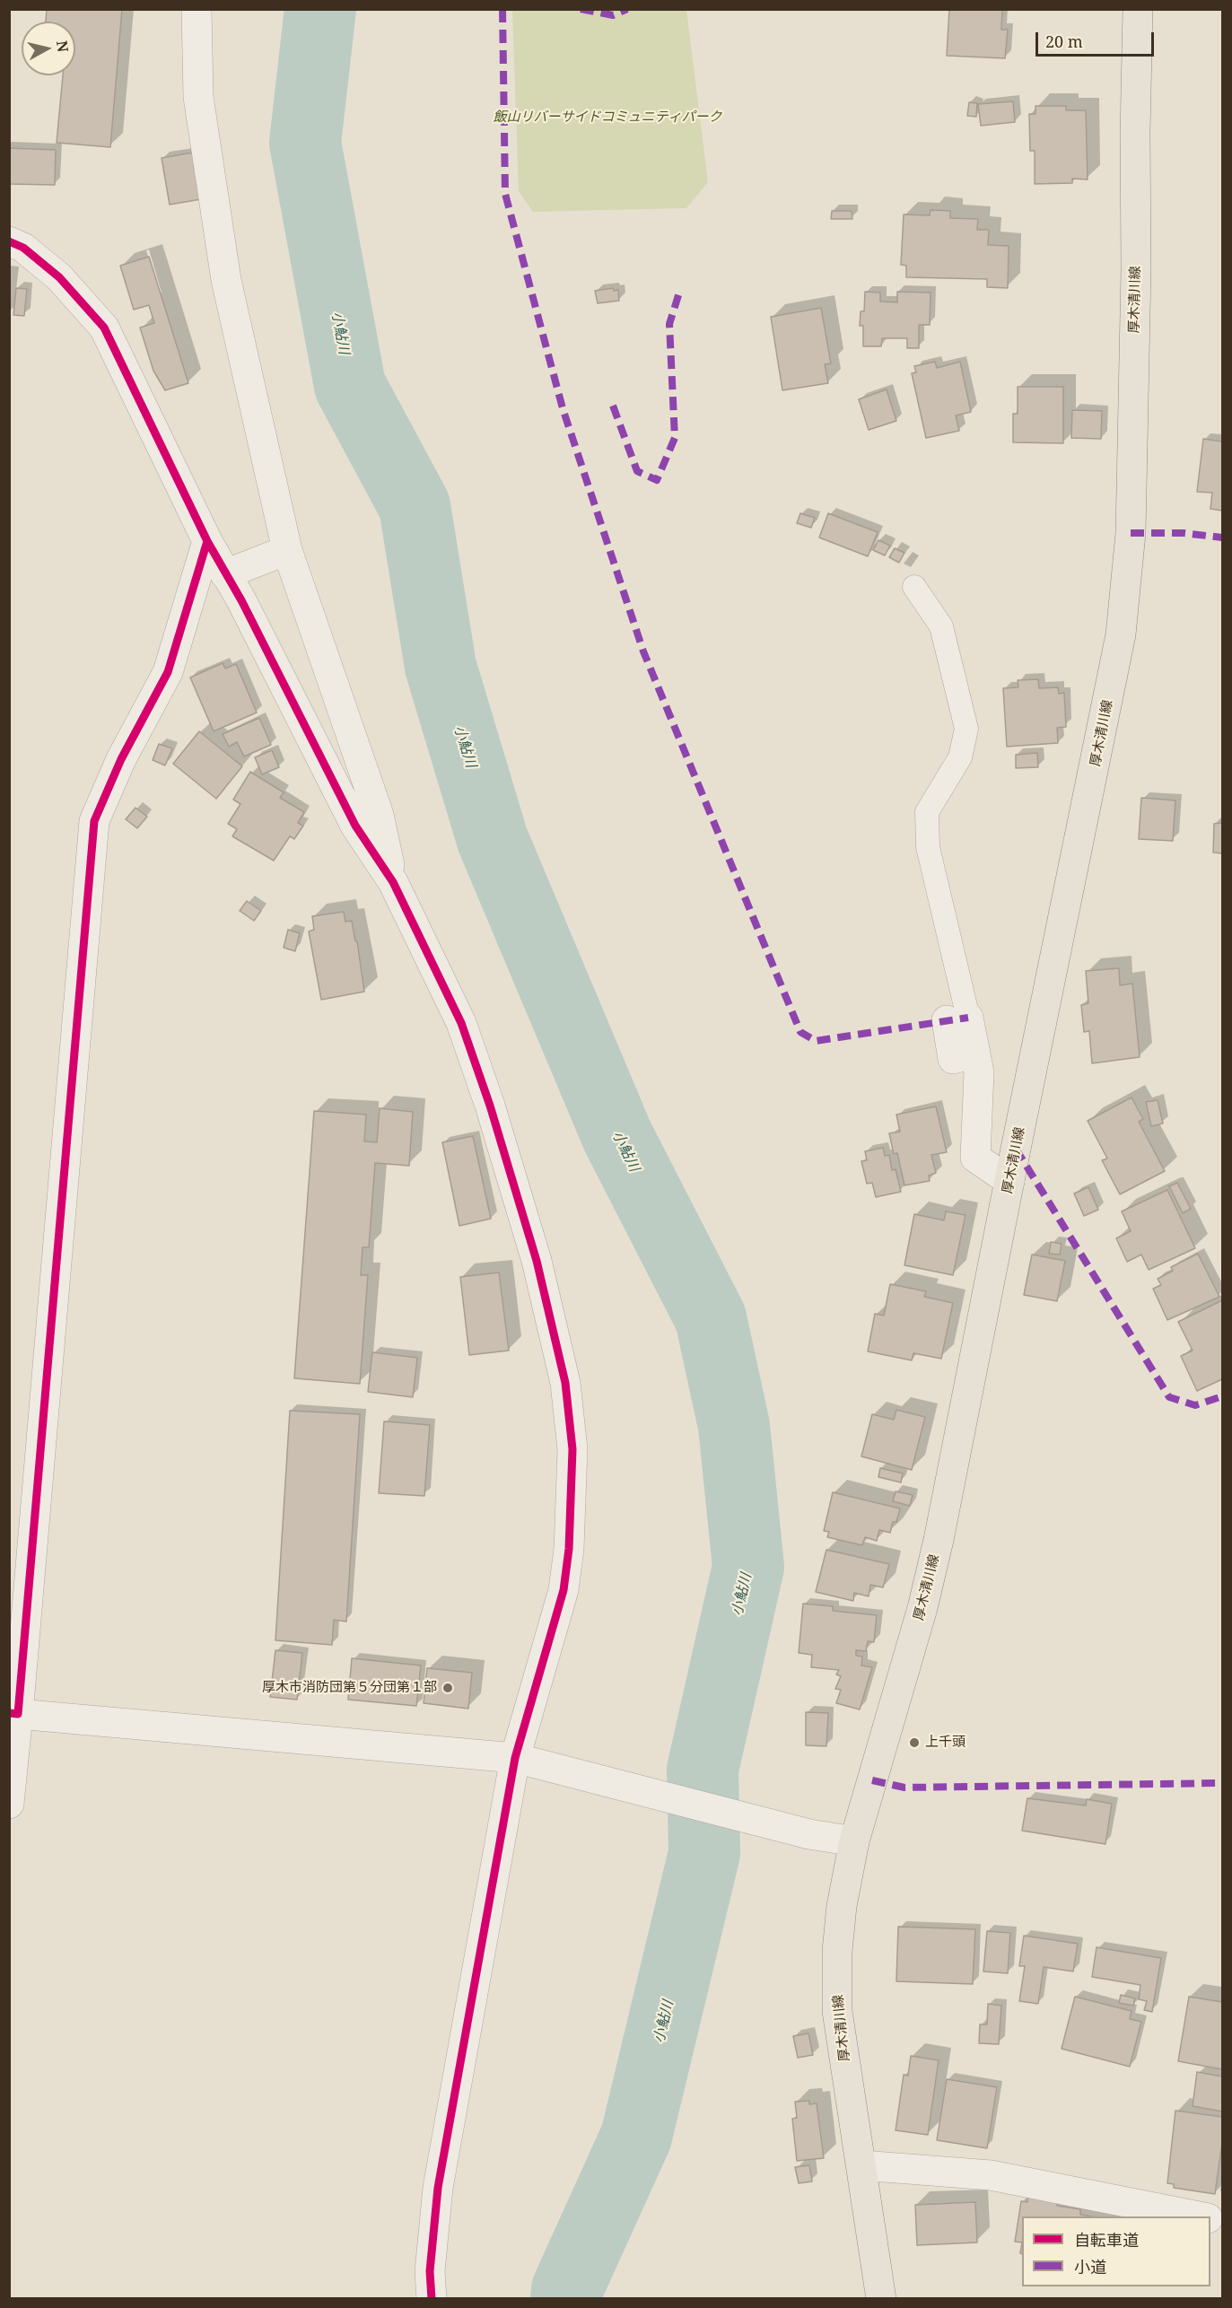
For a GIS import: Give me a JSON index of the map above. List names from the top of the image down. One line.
{"streets":{"main road":["厚木清川線"]},"water":["小鮎川"],"parks":["飯山リバーサイドコミュニティパーク"],"places":["厚木市消防団第５分団第１部","上千頭"],"legend":["自転車道","小道"],"scale_bar":"20 m","north":"right"}
